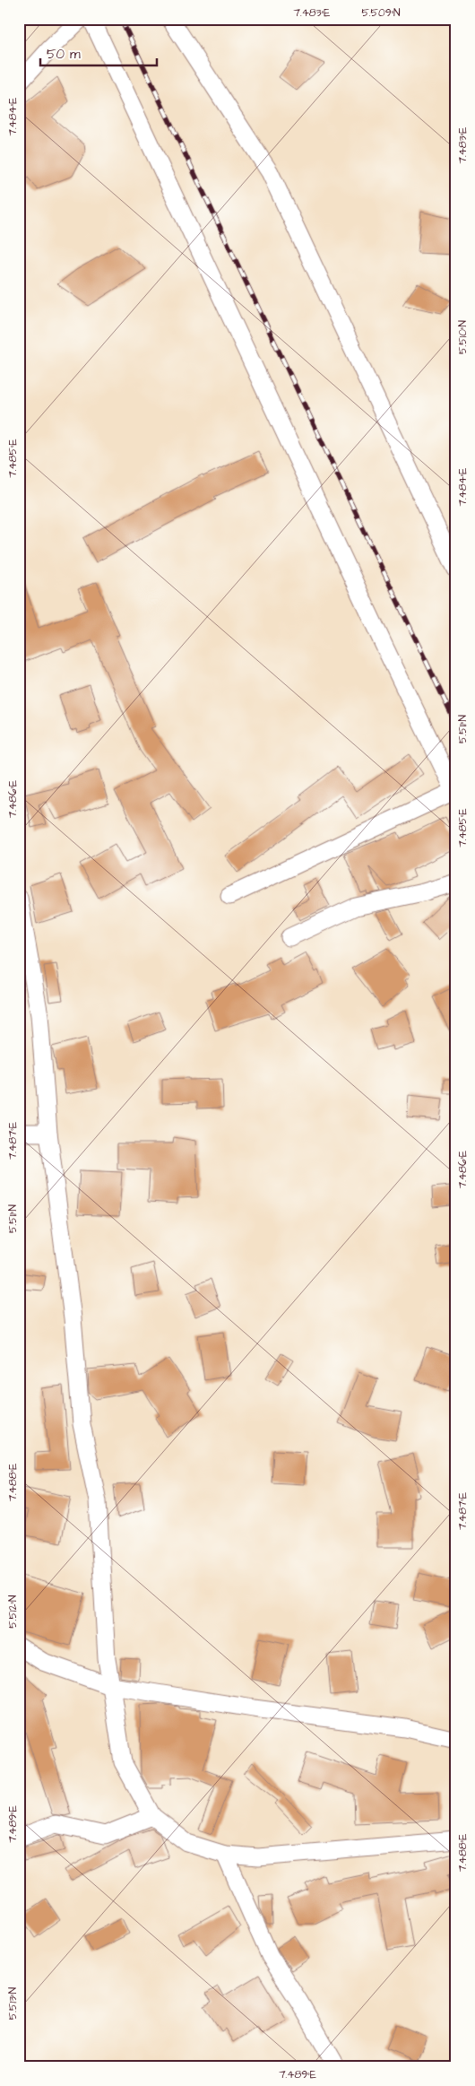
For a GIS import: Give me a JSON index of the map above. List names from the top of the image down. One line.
{"scale_bar":"50 m","coordinates":["7.483°E","5.509°N","7.484°E","5.510°N","7.485°E","5.511°N","7.486°E","7.487°E","7.488°E","5.512°N","7.489°E","5.513°N"]}
